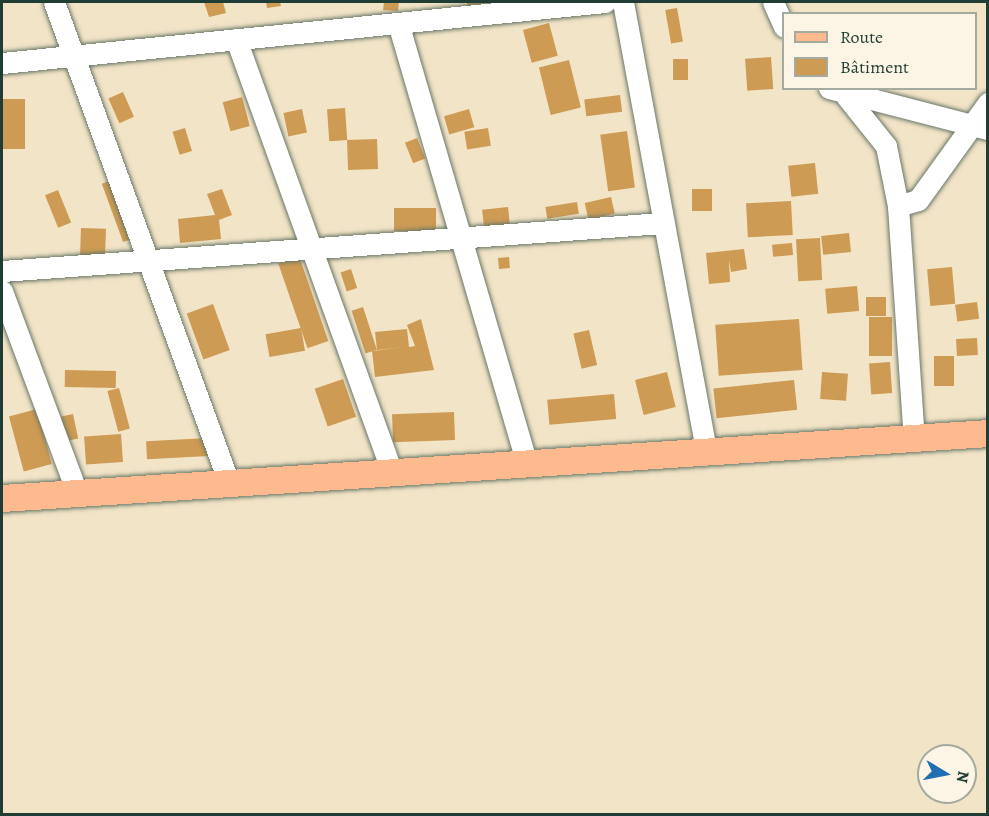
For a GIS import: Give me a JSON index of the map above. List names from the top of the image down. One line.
{"legend":["Route","Bâtiment"],"north":"right"}
